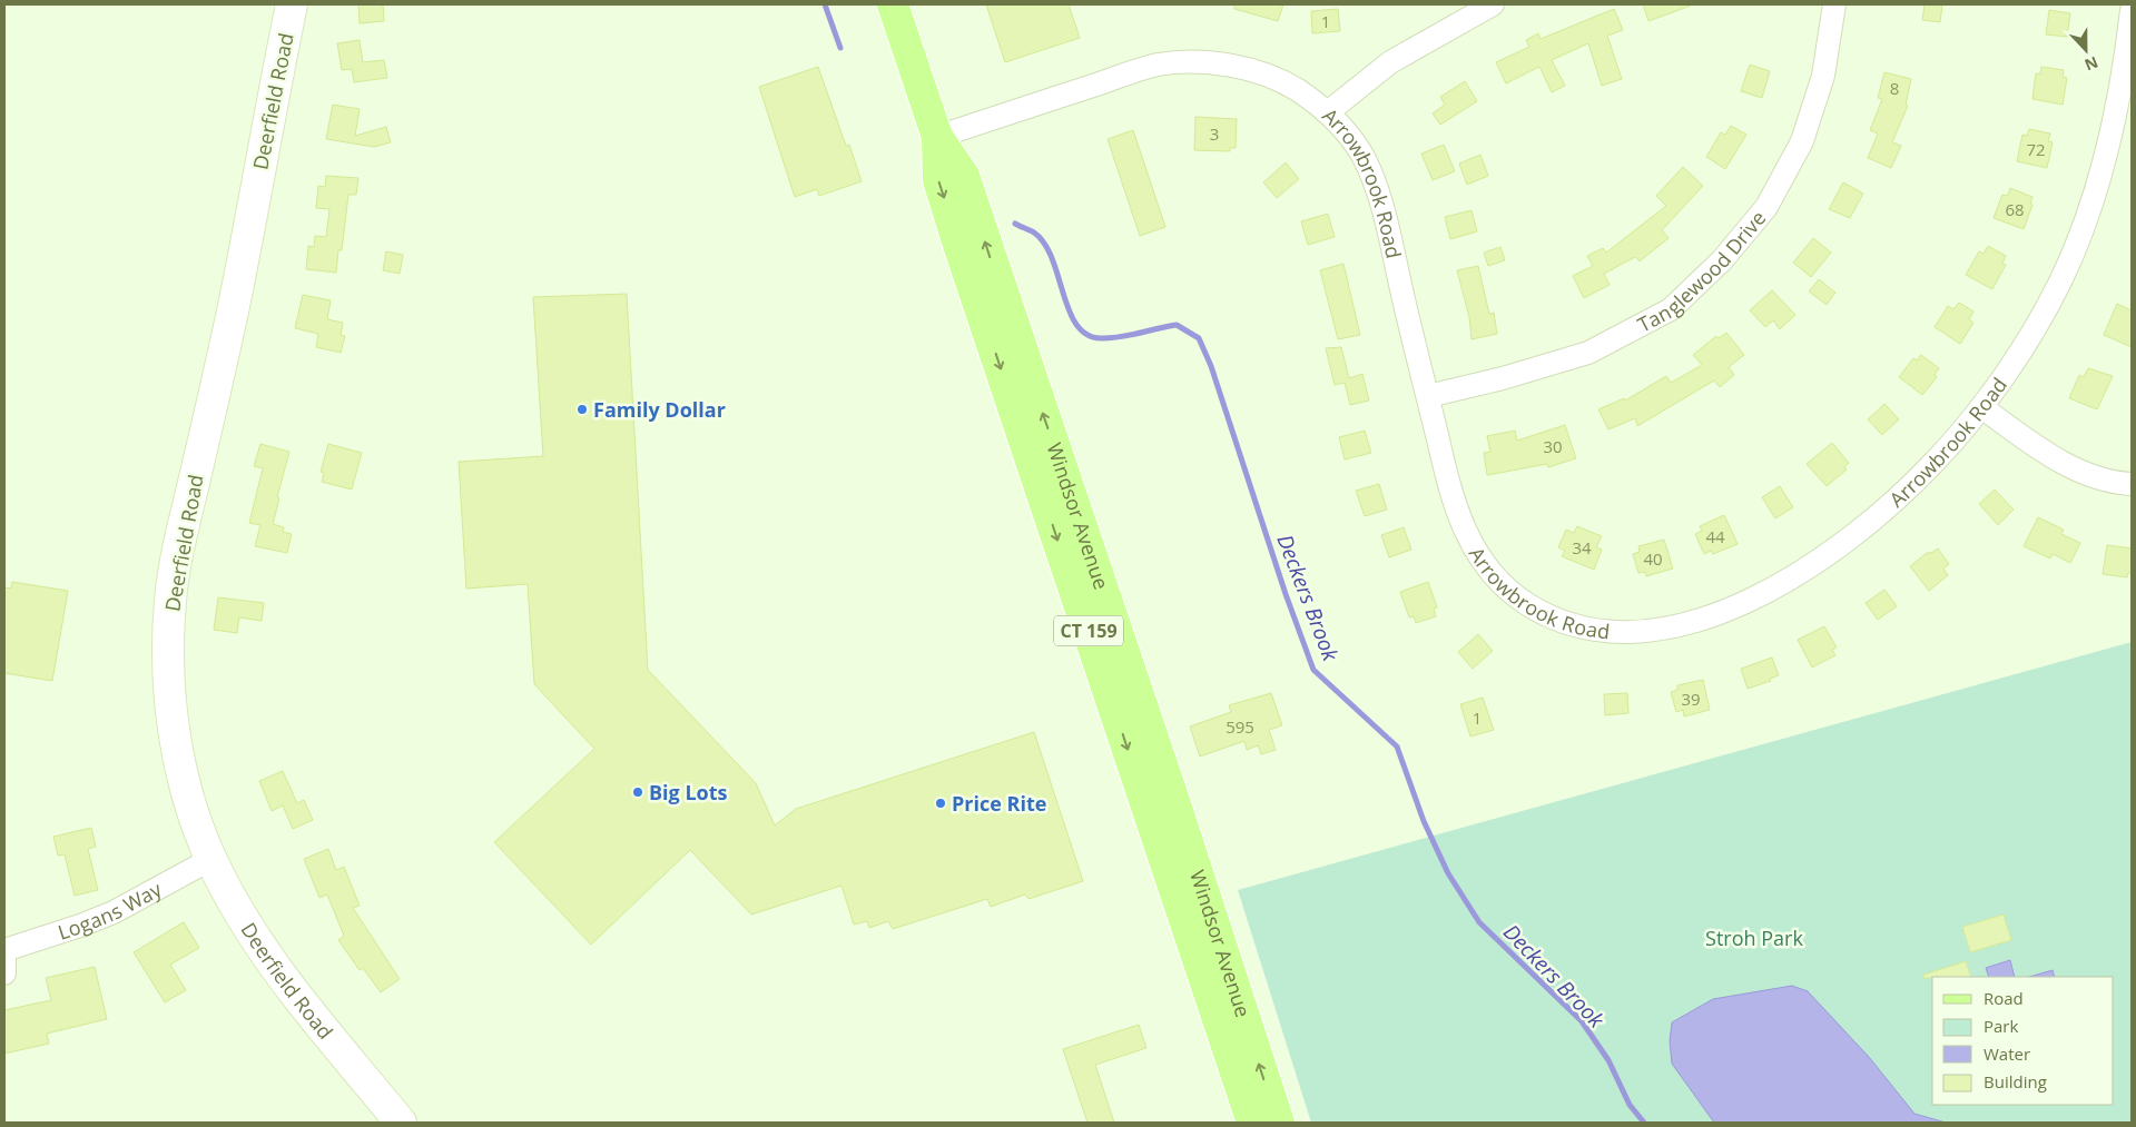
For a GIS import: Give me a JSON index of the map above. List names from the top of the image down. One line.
{"streets":{"main road":["Windsor Avenue","CT 159"],"street":["Deerfield Road","Arrowbrook Road","Tanglewood Drive","Logans Way"]},"crossings":[["Deerfield Road","Logans Way"],["Arrowbrook Road","Tanglewood Drive"],["Arrowbrook Road","Windsor Avenue"]],"water":["Deckers Brook"],"parks":["Stroh Park"],"places":["Family Dollar","Big Lots","Price Rite"],"house_numbers":["1","8","3","72","68","30","44","34","40","39","1","595"],"legend":["Road","Park","Water","Building"],"north":"bottom"}
